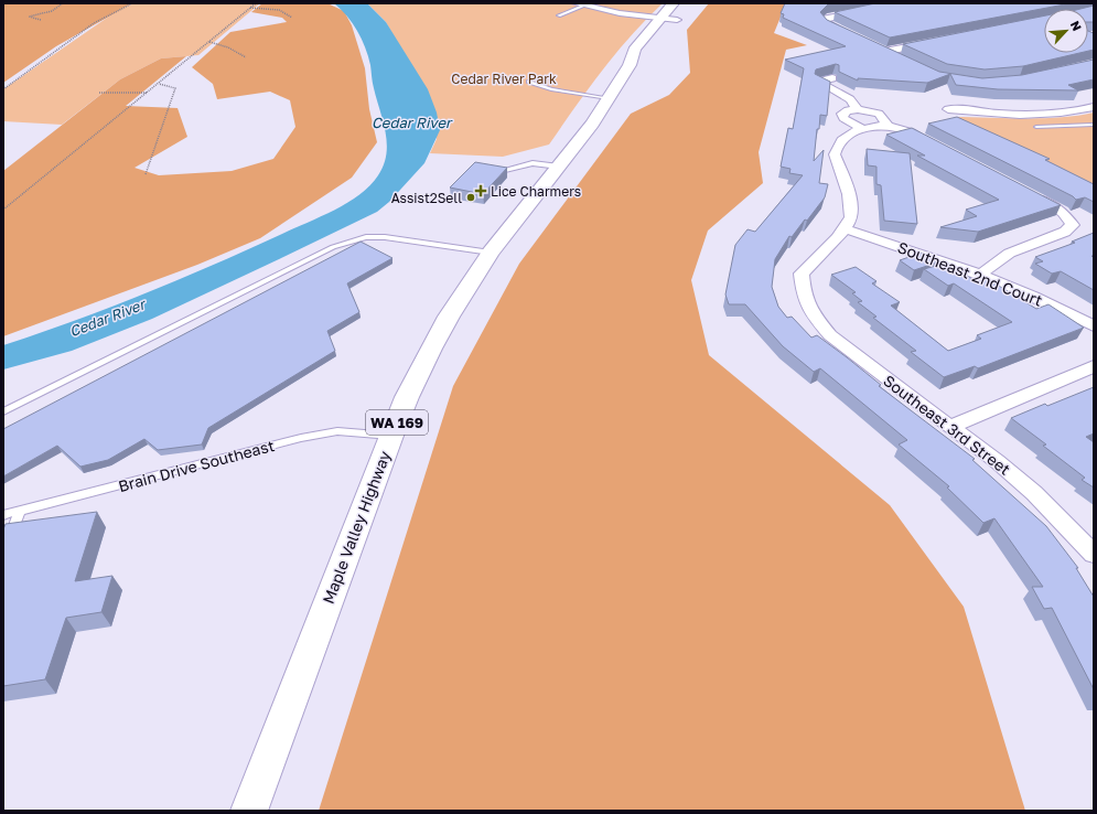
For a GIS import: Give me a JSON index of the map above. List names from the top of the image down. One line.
{"streets":{"main road":["WA 169","Maple Valley Highway"],"street":["Southeast 2nd Court","Southeast 3rd Street"],"lane":["Brain Drive Southeast"]},"crossings":[["Southeast 2nd Court","Southeast 3rd Street"],["Brain Drive Southeast","Maple Valley Highway"]],"water":["Cedar River"],"parks":["Cedar River Park"],"places":{"health":["Lice Charmers"],"other":["Assist2Sell"]},"north":"top right"}
